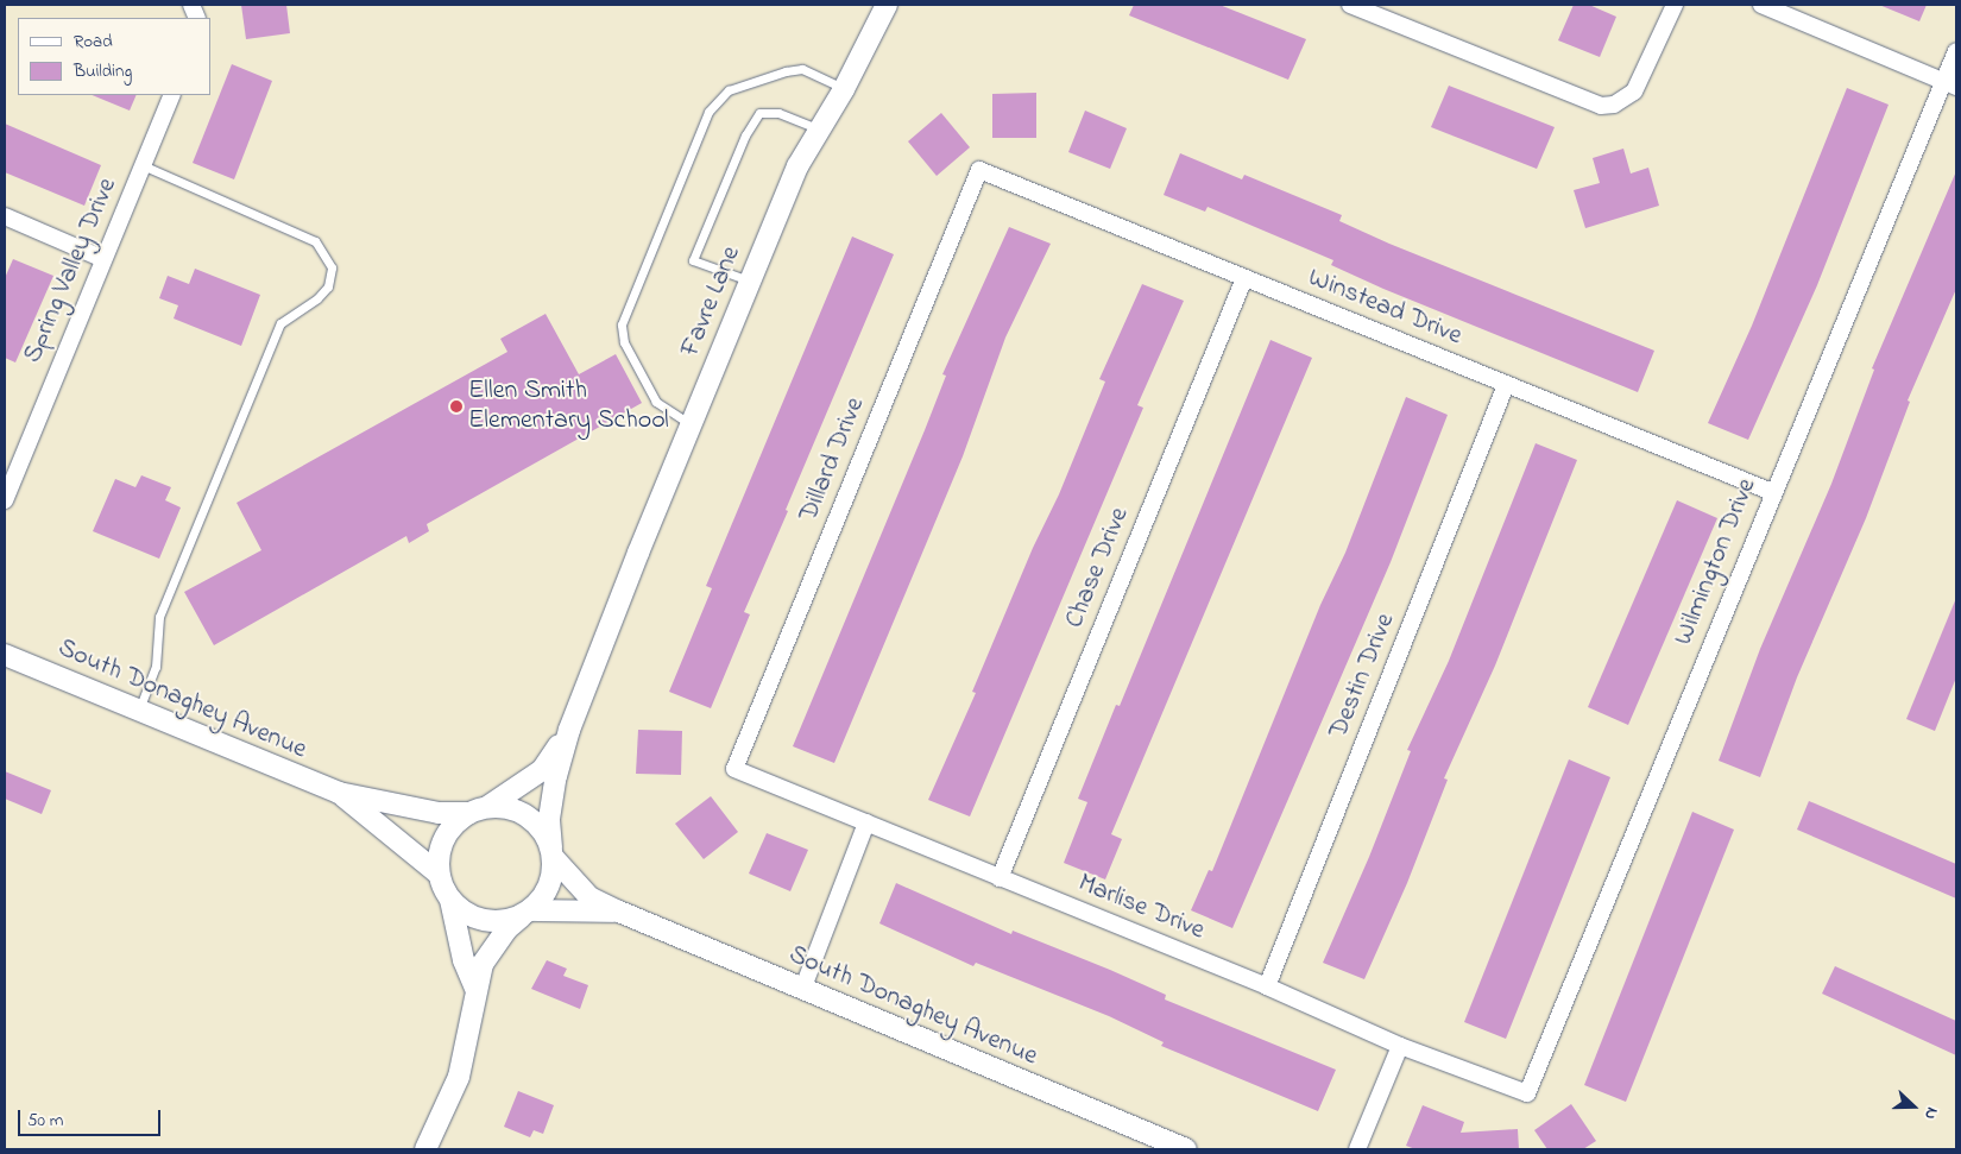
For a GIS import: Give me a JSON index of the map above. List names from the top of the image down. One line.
{"streets":{"street":["Spring Valley Drive","Favre Lane","Winstead Drive","Dillard Drive","Wilmington Drive","Chase Drive","Destin Drive","South Donaghey Avenue","Marlise Drive"]},"crossings":[["Favre Lane","South Donaghey Avenue"],["Winstead Drive","Dillard Drive"],["Winstead Drive","Wilmington Drive"],["Winstead Drive","Chase Drive"],["Winstead Drive","Destin Drive"],["Dillard Drive","Marlise Drive"],["Wilmington Drive","Marlise Drive"],["Chase Drive","Marlise Drive"],["Destin Drive","Marlise Drive"]],"places":["Ellen Smith Elementary School"],"legend":["Road","Building"],"scale_bar":"50 m","north":"right"}
